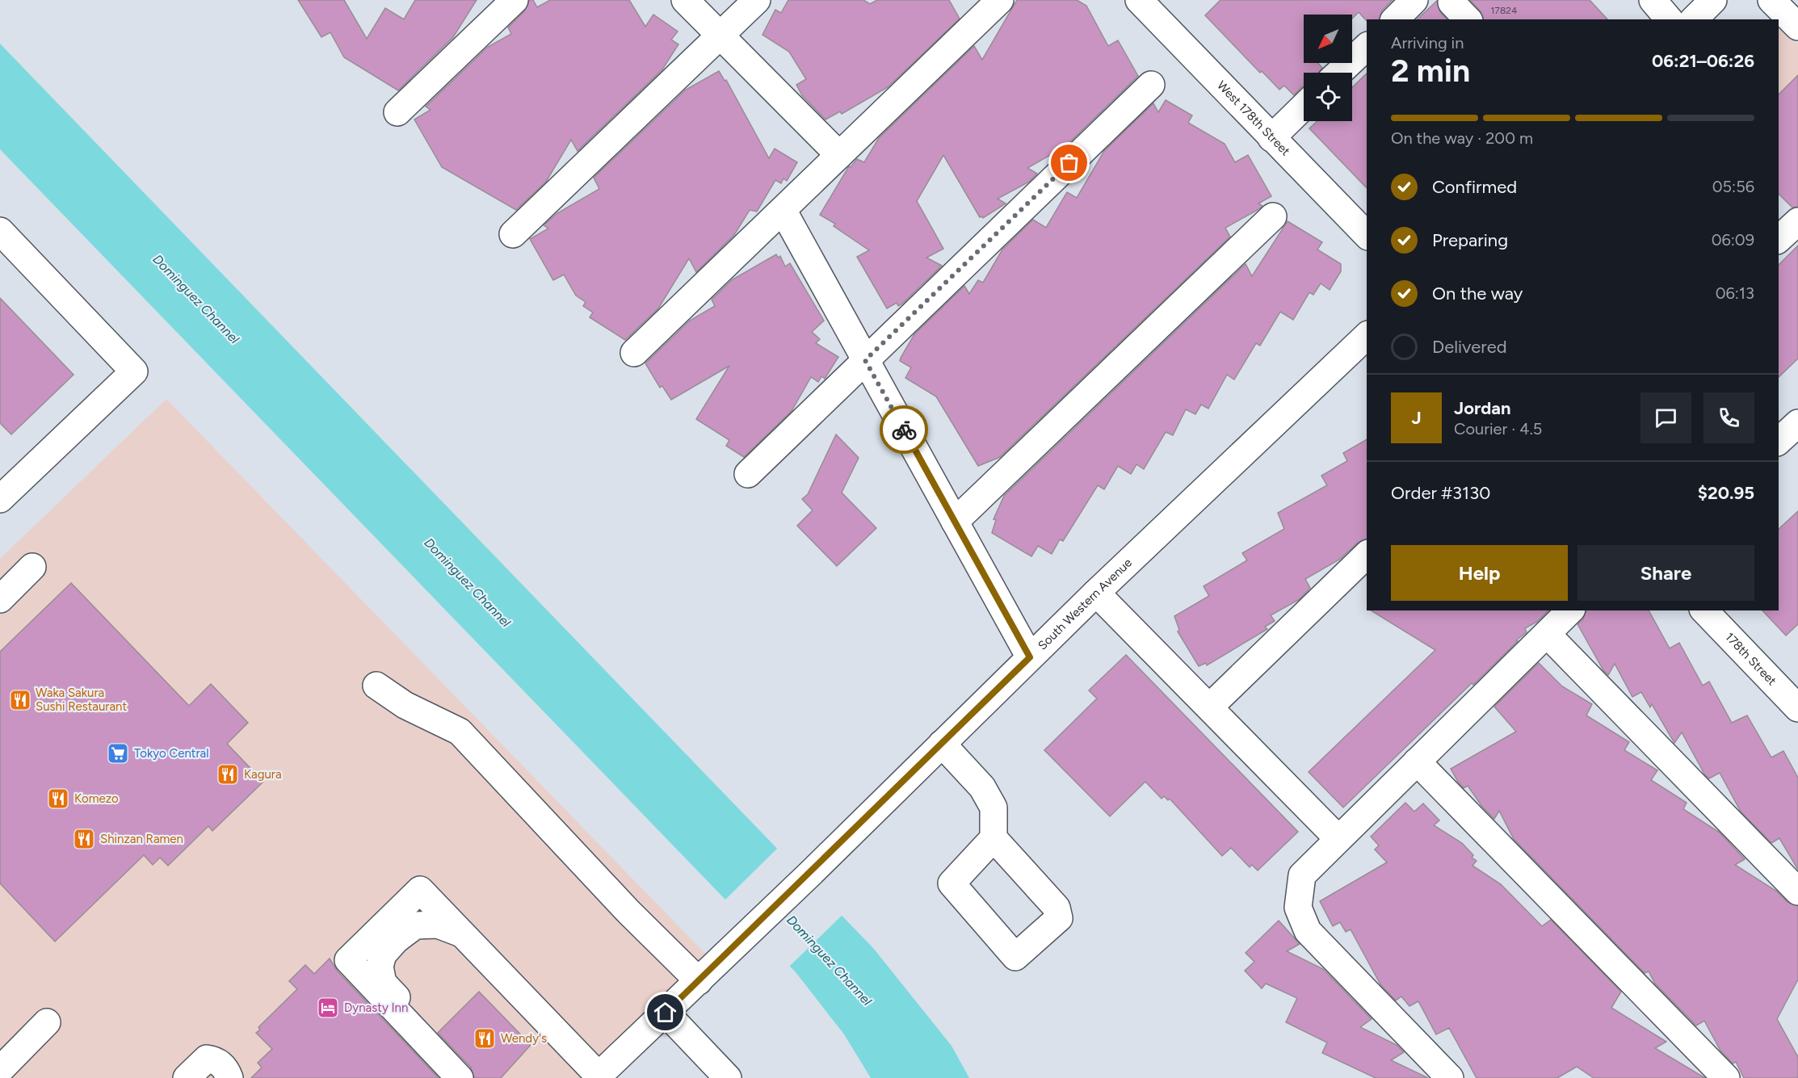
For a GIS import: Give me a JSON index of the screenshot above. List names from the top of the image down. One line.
{"streets":{"main road":["West 178th Street","South Western Avenue","178th Street"]},"water":["Dominguez Channel"],"places":{"restaurant":["Waka Sakura Sushi Restaurant","Kagura","Komezo","Shinzan Ramen","Wendy's"],"supermarket":["Tokyo Central"],"hotel":["Dynasty Inn"]},"house_numbers":["17824"],"north":"bottom left","page":{"heading":["2 min","Arriving in","06:21–06:26"],"panel":["Jordan","Courier · 4.5","Order #3130","$20.95"],"bar":"On the way · 200 m","list":[["Confirmed","05:56"],["Preparing","06:09"],["On the way","06:13"],"Delivered"],"round":"J","buttons":["Help","Share"]}}
